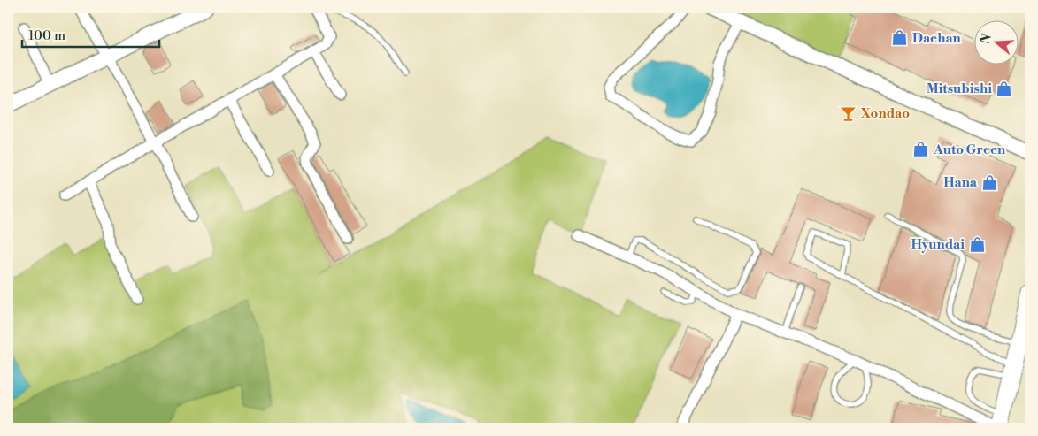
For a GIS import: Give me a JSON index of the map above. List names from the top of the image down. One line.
{"places":{"shop":["Daehan","Mitsubishi","Auto Green","Hana","Hyundai"],"bar":["Xondao"]},"scale_bar":"100 m","north":"left"}
